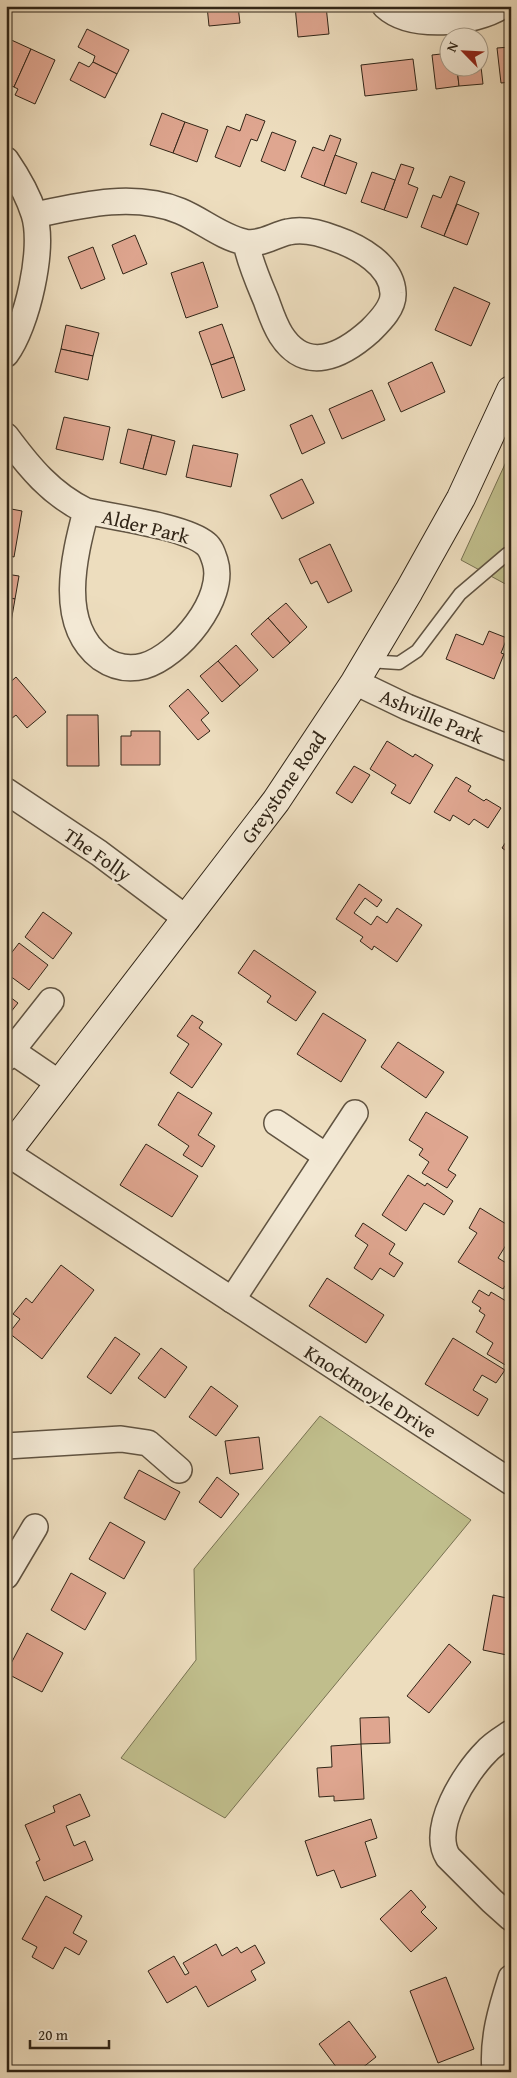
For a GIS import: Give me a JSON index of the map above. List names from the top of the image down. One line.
{"streets":{"main road":["Greystone Road"],"street":["Alder Park","Ashville Park","The Folly","Knockmoyle Drive"]},"crossings":[["Ashville Park","Greystone Road"],["Greystone Road","The Folly"],["Greystone Road","Knockmoyle Drive"]],"scale_bar":"20 m","north":"top left"}
